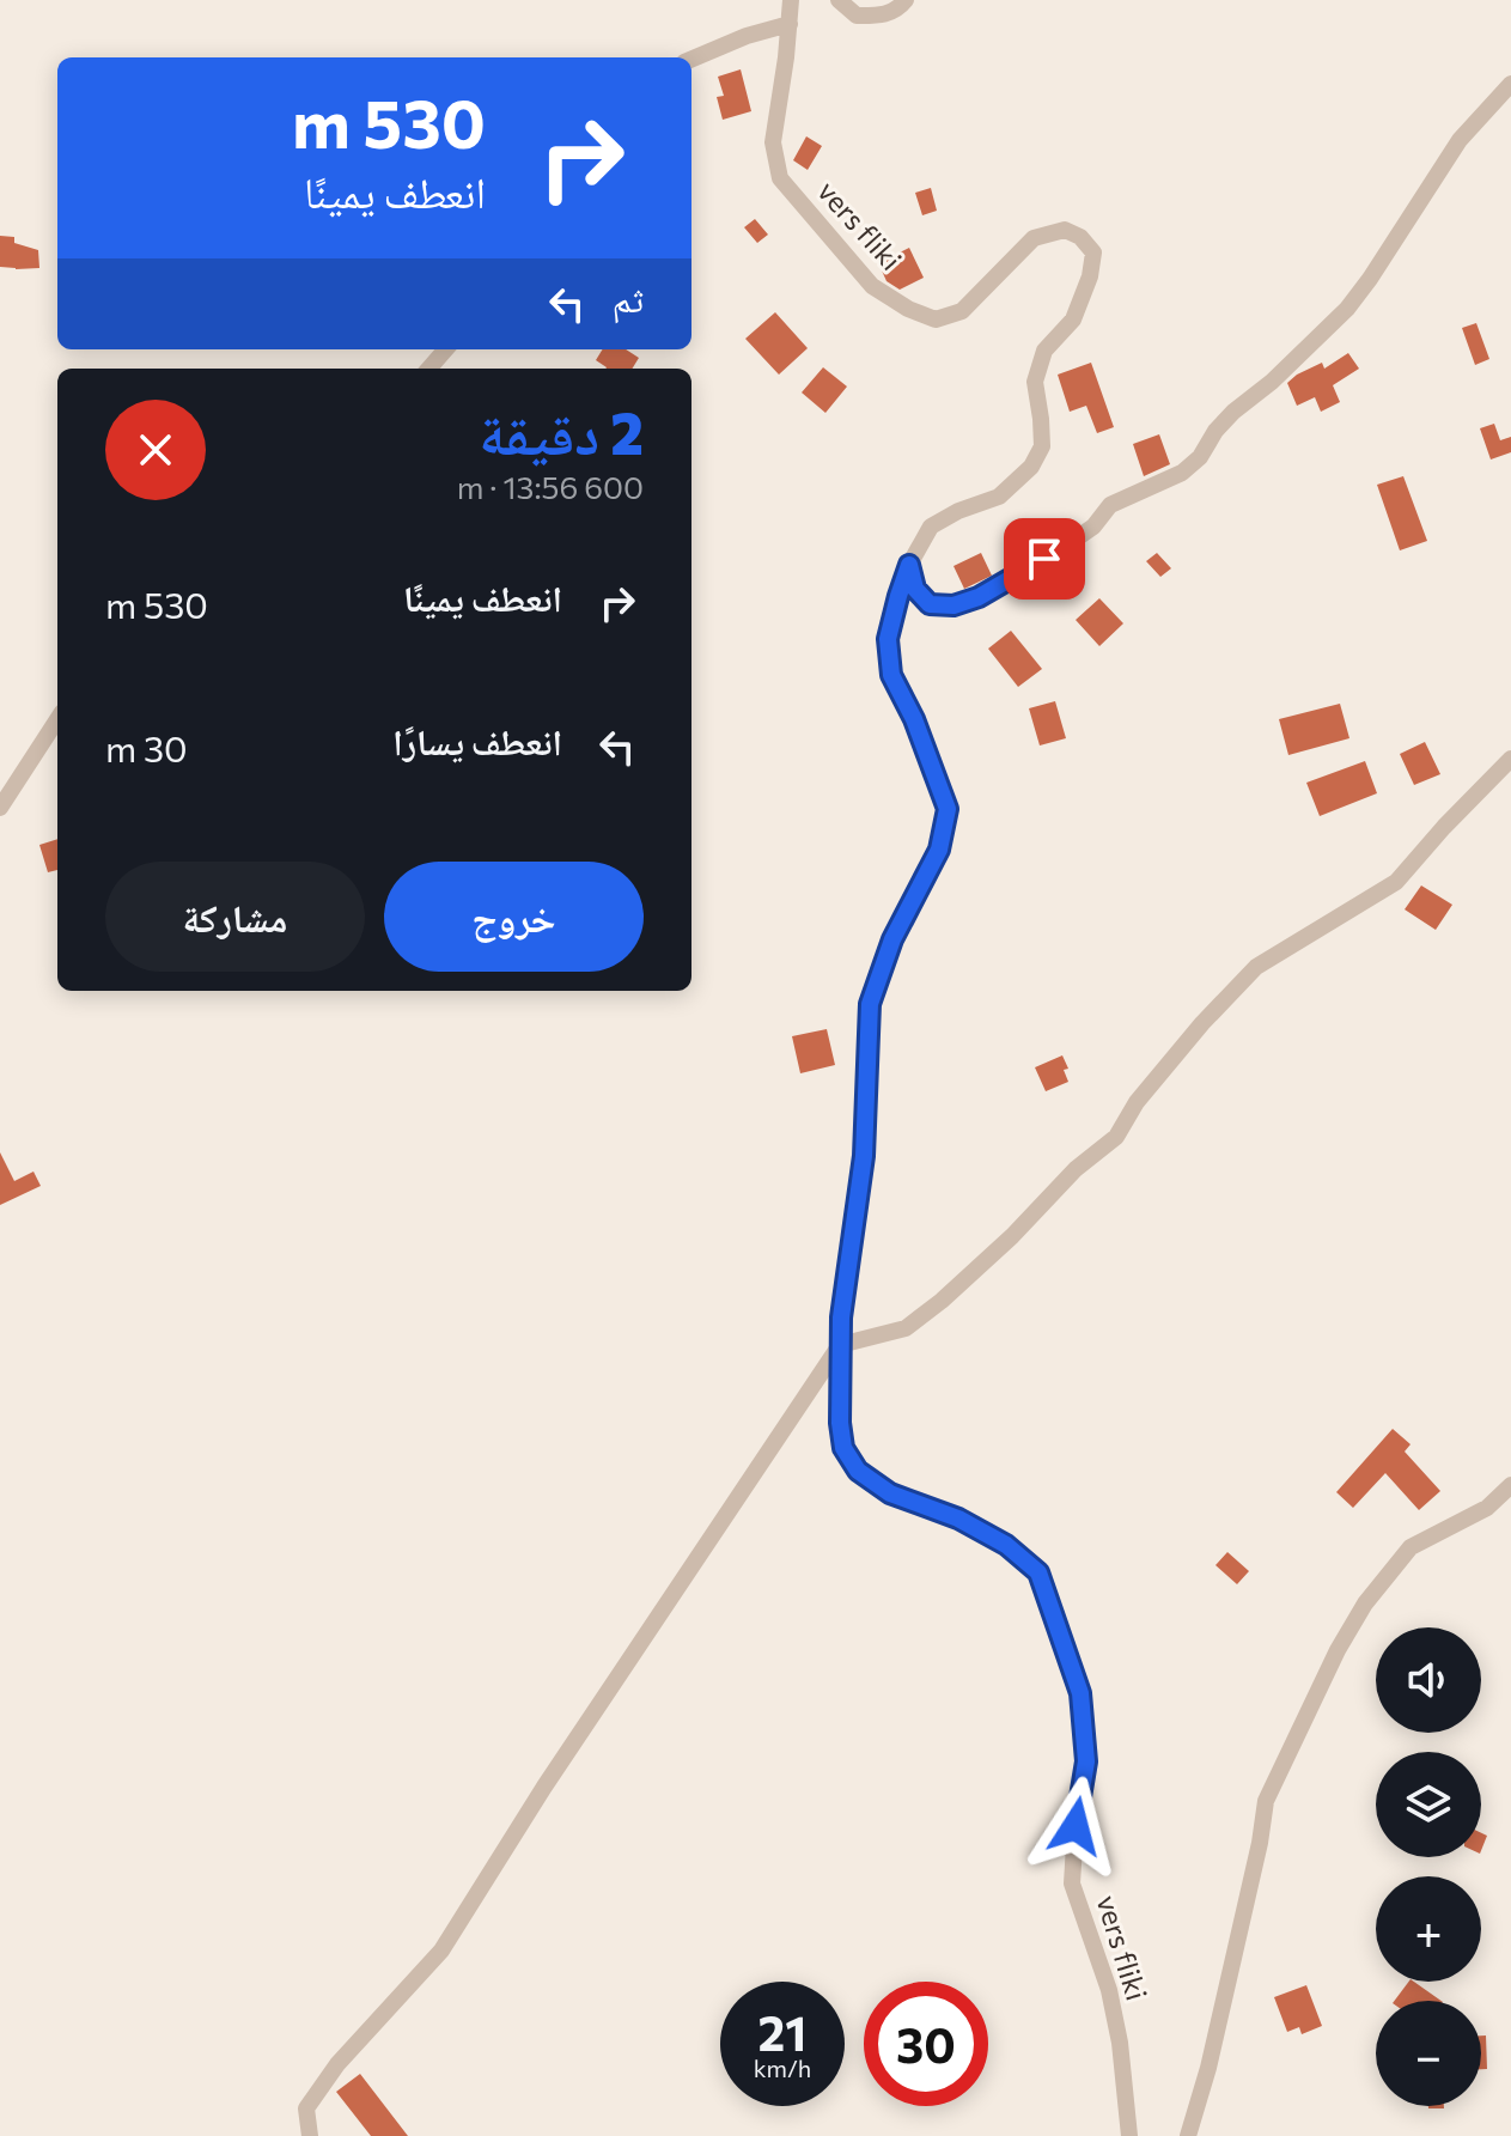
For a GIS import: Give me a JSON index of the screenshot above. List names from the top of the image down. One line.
{"streets":{"street":["vers fliki"]},"page":{"turn":["530 m","انعطف يمينًا"],"then":"ثم","heading":["2 دقيقة","600 m · 13:56"],"list":[{"name":"انعطف يمينًا","value":"530 m"},{"name":"انعطف يسارًا","value":"30 m"}],"buttons":["خروج","مشاركة"],"map_buttons":["+","−"],"speed":"21 km/h","limit":"30"}}
